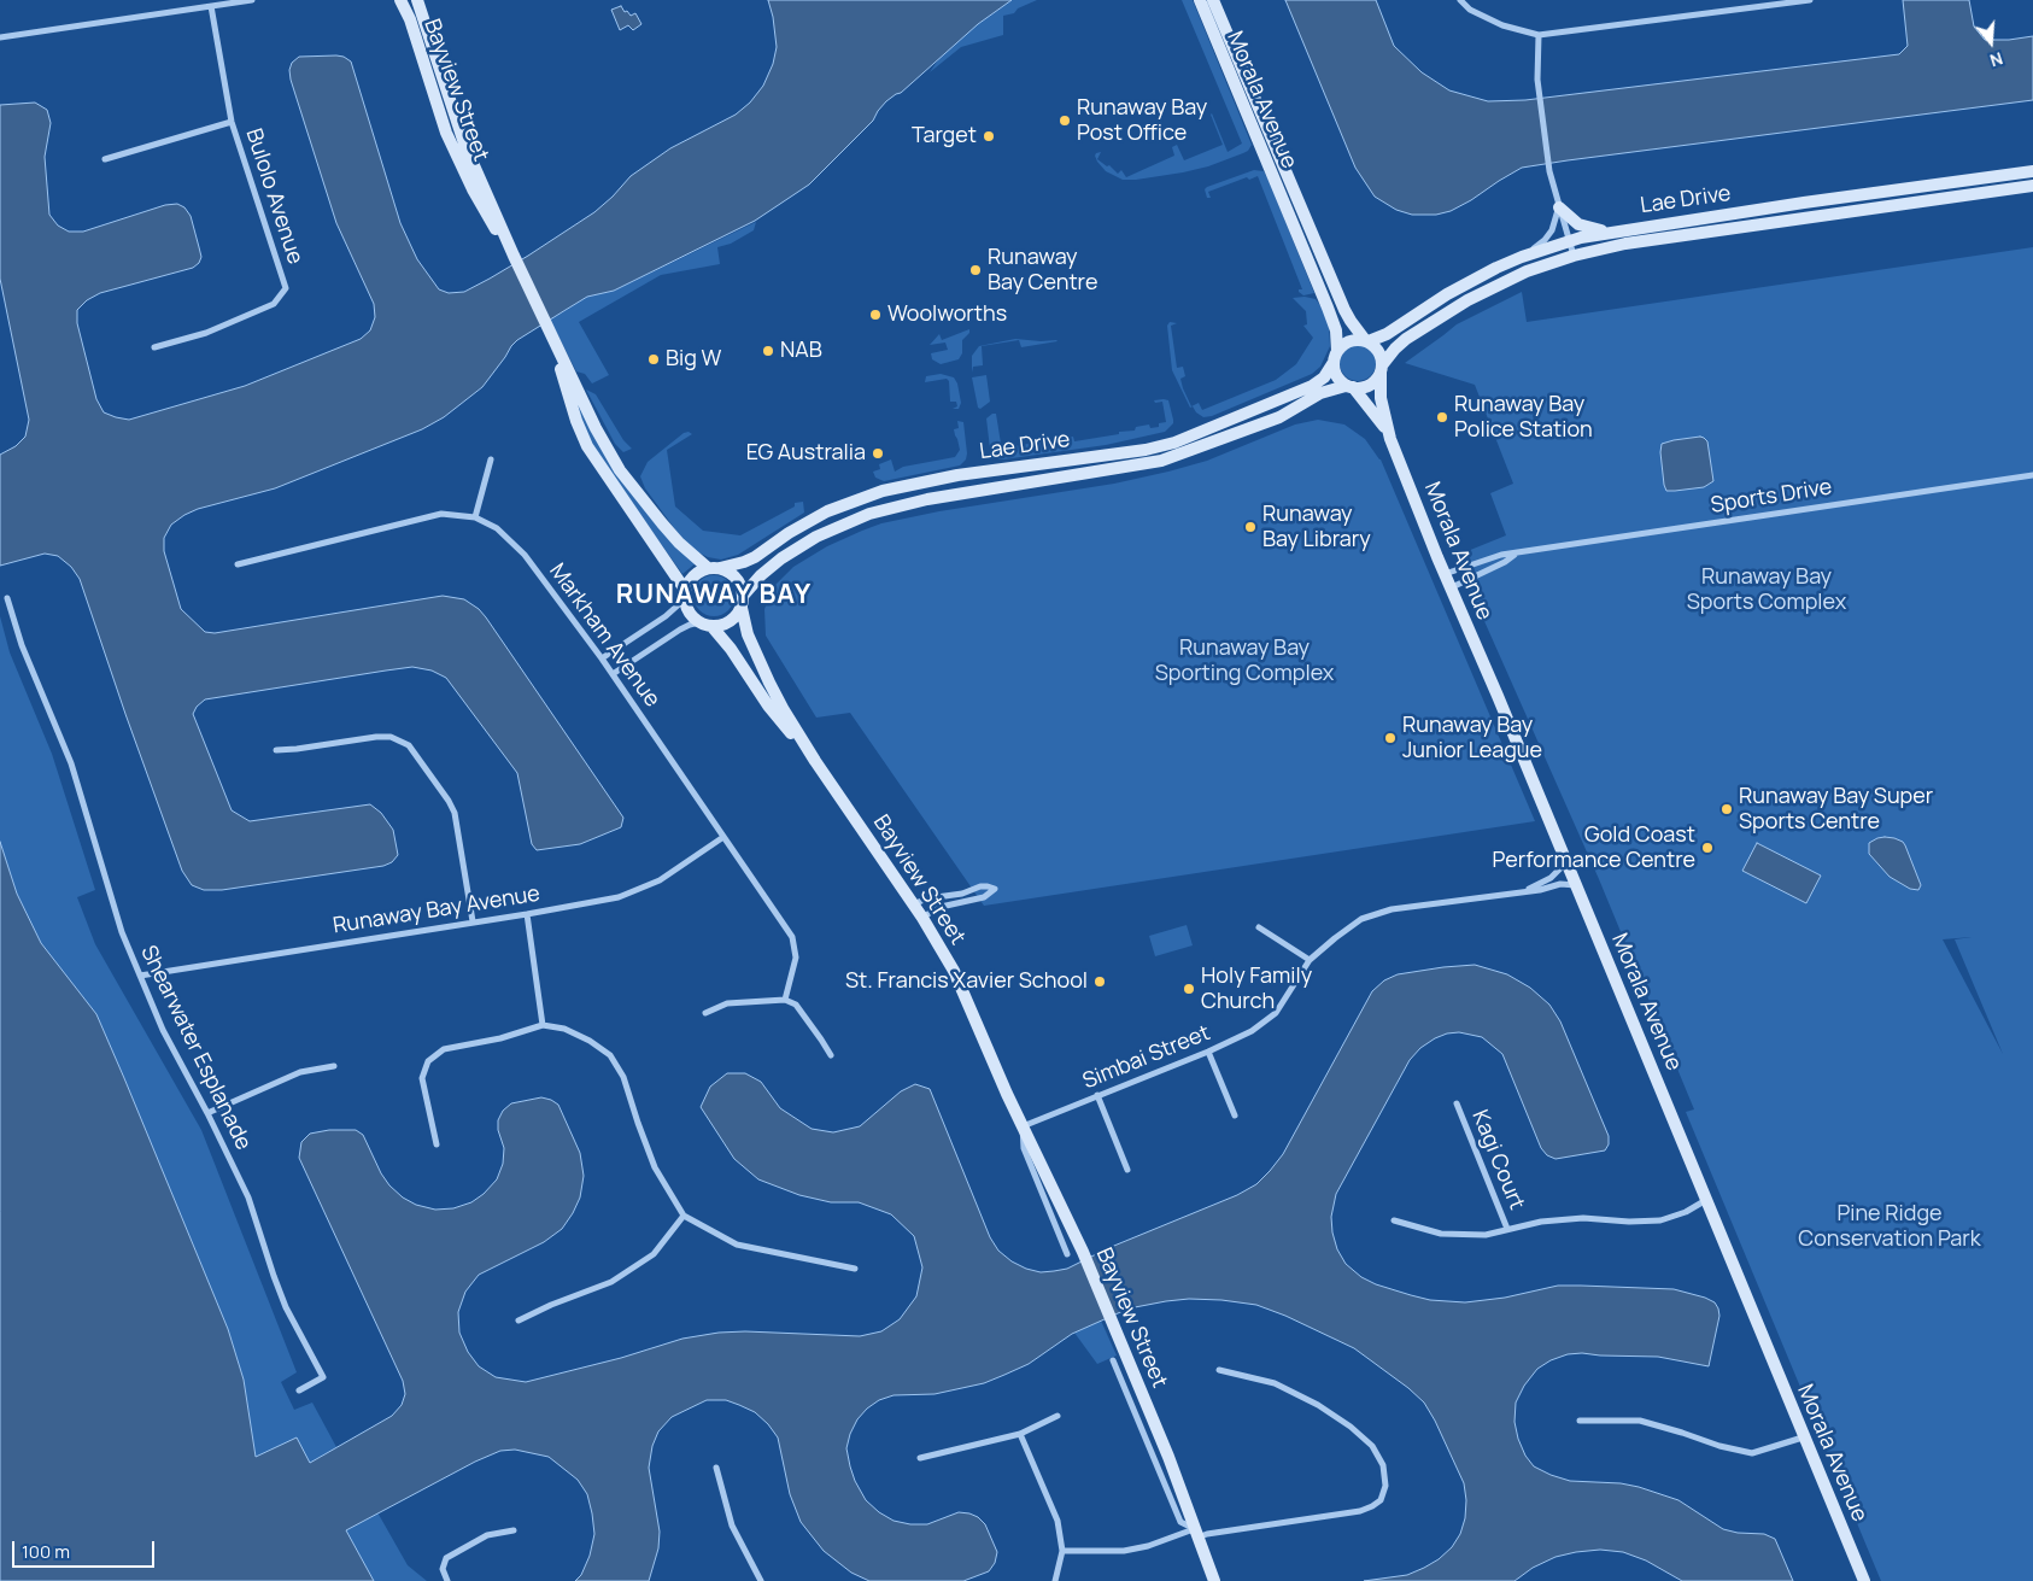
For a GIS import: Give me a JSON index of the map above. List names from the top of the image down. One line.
{"streets":{"main road":["Bayview Street","Morala Avenue","Lae Drive"],"street":["Bulolo Avenue","Sports Drive","Markham Avenue","Runaway Bay Avenue","Shearwater Esplanade","Simbai Street","Kagi Court"]},"crossings":[["Bayview Street","Lae Drive"],["Bayview Street","Simbai Street"],["Morala Avenue","Lae Drive"],["Morala Avenue","Sports Drive"],["Morala Avenue","Simbai Street"],["Markham Avenue","Runaway Bay Avenue"],["Runaway Bay Avenue","Shearwater Esplanade"]],"districts":["RUNAWAY BAY"],"parks":["Runaway Bay Sports Complex","Runaway Bay Sporting Complex","Pine Ridge Conservation Park"],"places":["Runaway Bay Post Office","Target","Runaway Bay Centre","Woolworths","NAB","Big W","Runaway Bay Police Station","EG Australia","Runaway Bay Library","Runaway Bay Junior League","Runaway Bay Super Sports Centre","Gold Coast Performance Centre","St. Francis Xavier School","Holy Family Church"],"scale_bar":"100 m","north":"bottom"}
